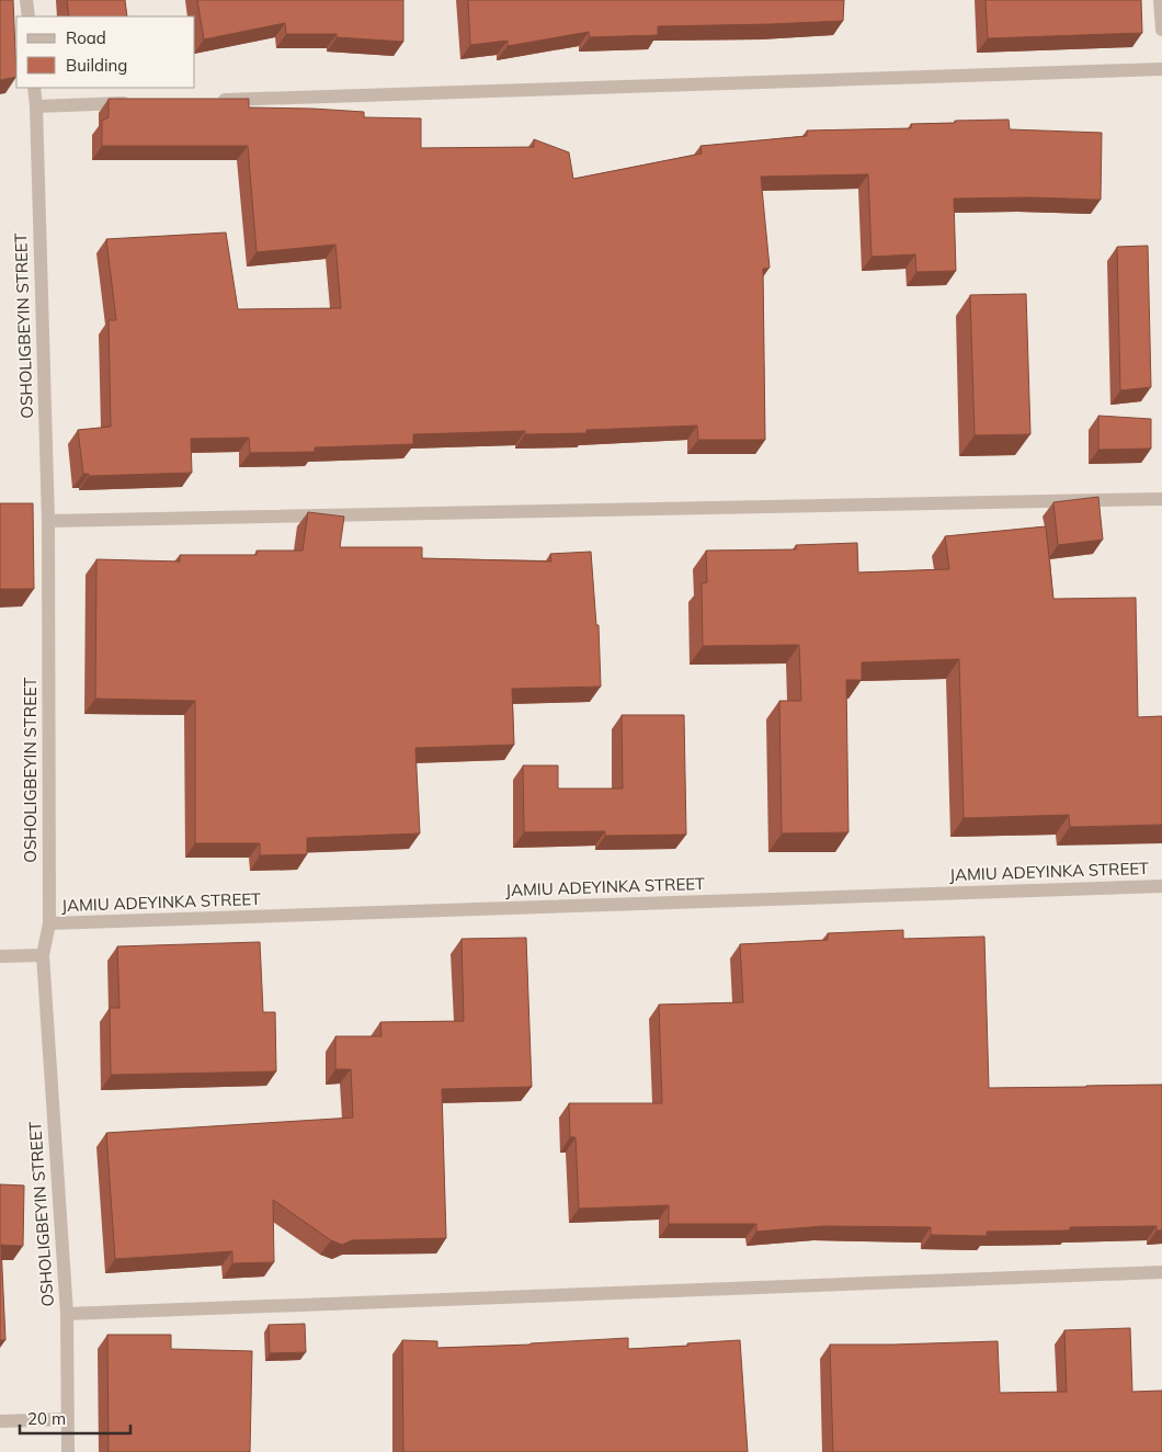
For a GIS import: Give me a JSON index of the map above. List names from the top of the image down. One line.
{"streets":{"street":["OSHOLIGBEYIN STREET","JAMIU ADEYINKA STREET"]},"crossings":[["OSHOLIGBEYIN STREET","JAMIU ADEYINKA STREET"]],"legend":["Road","Building"],"scale_bar":"20 m"}
